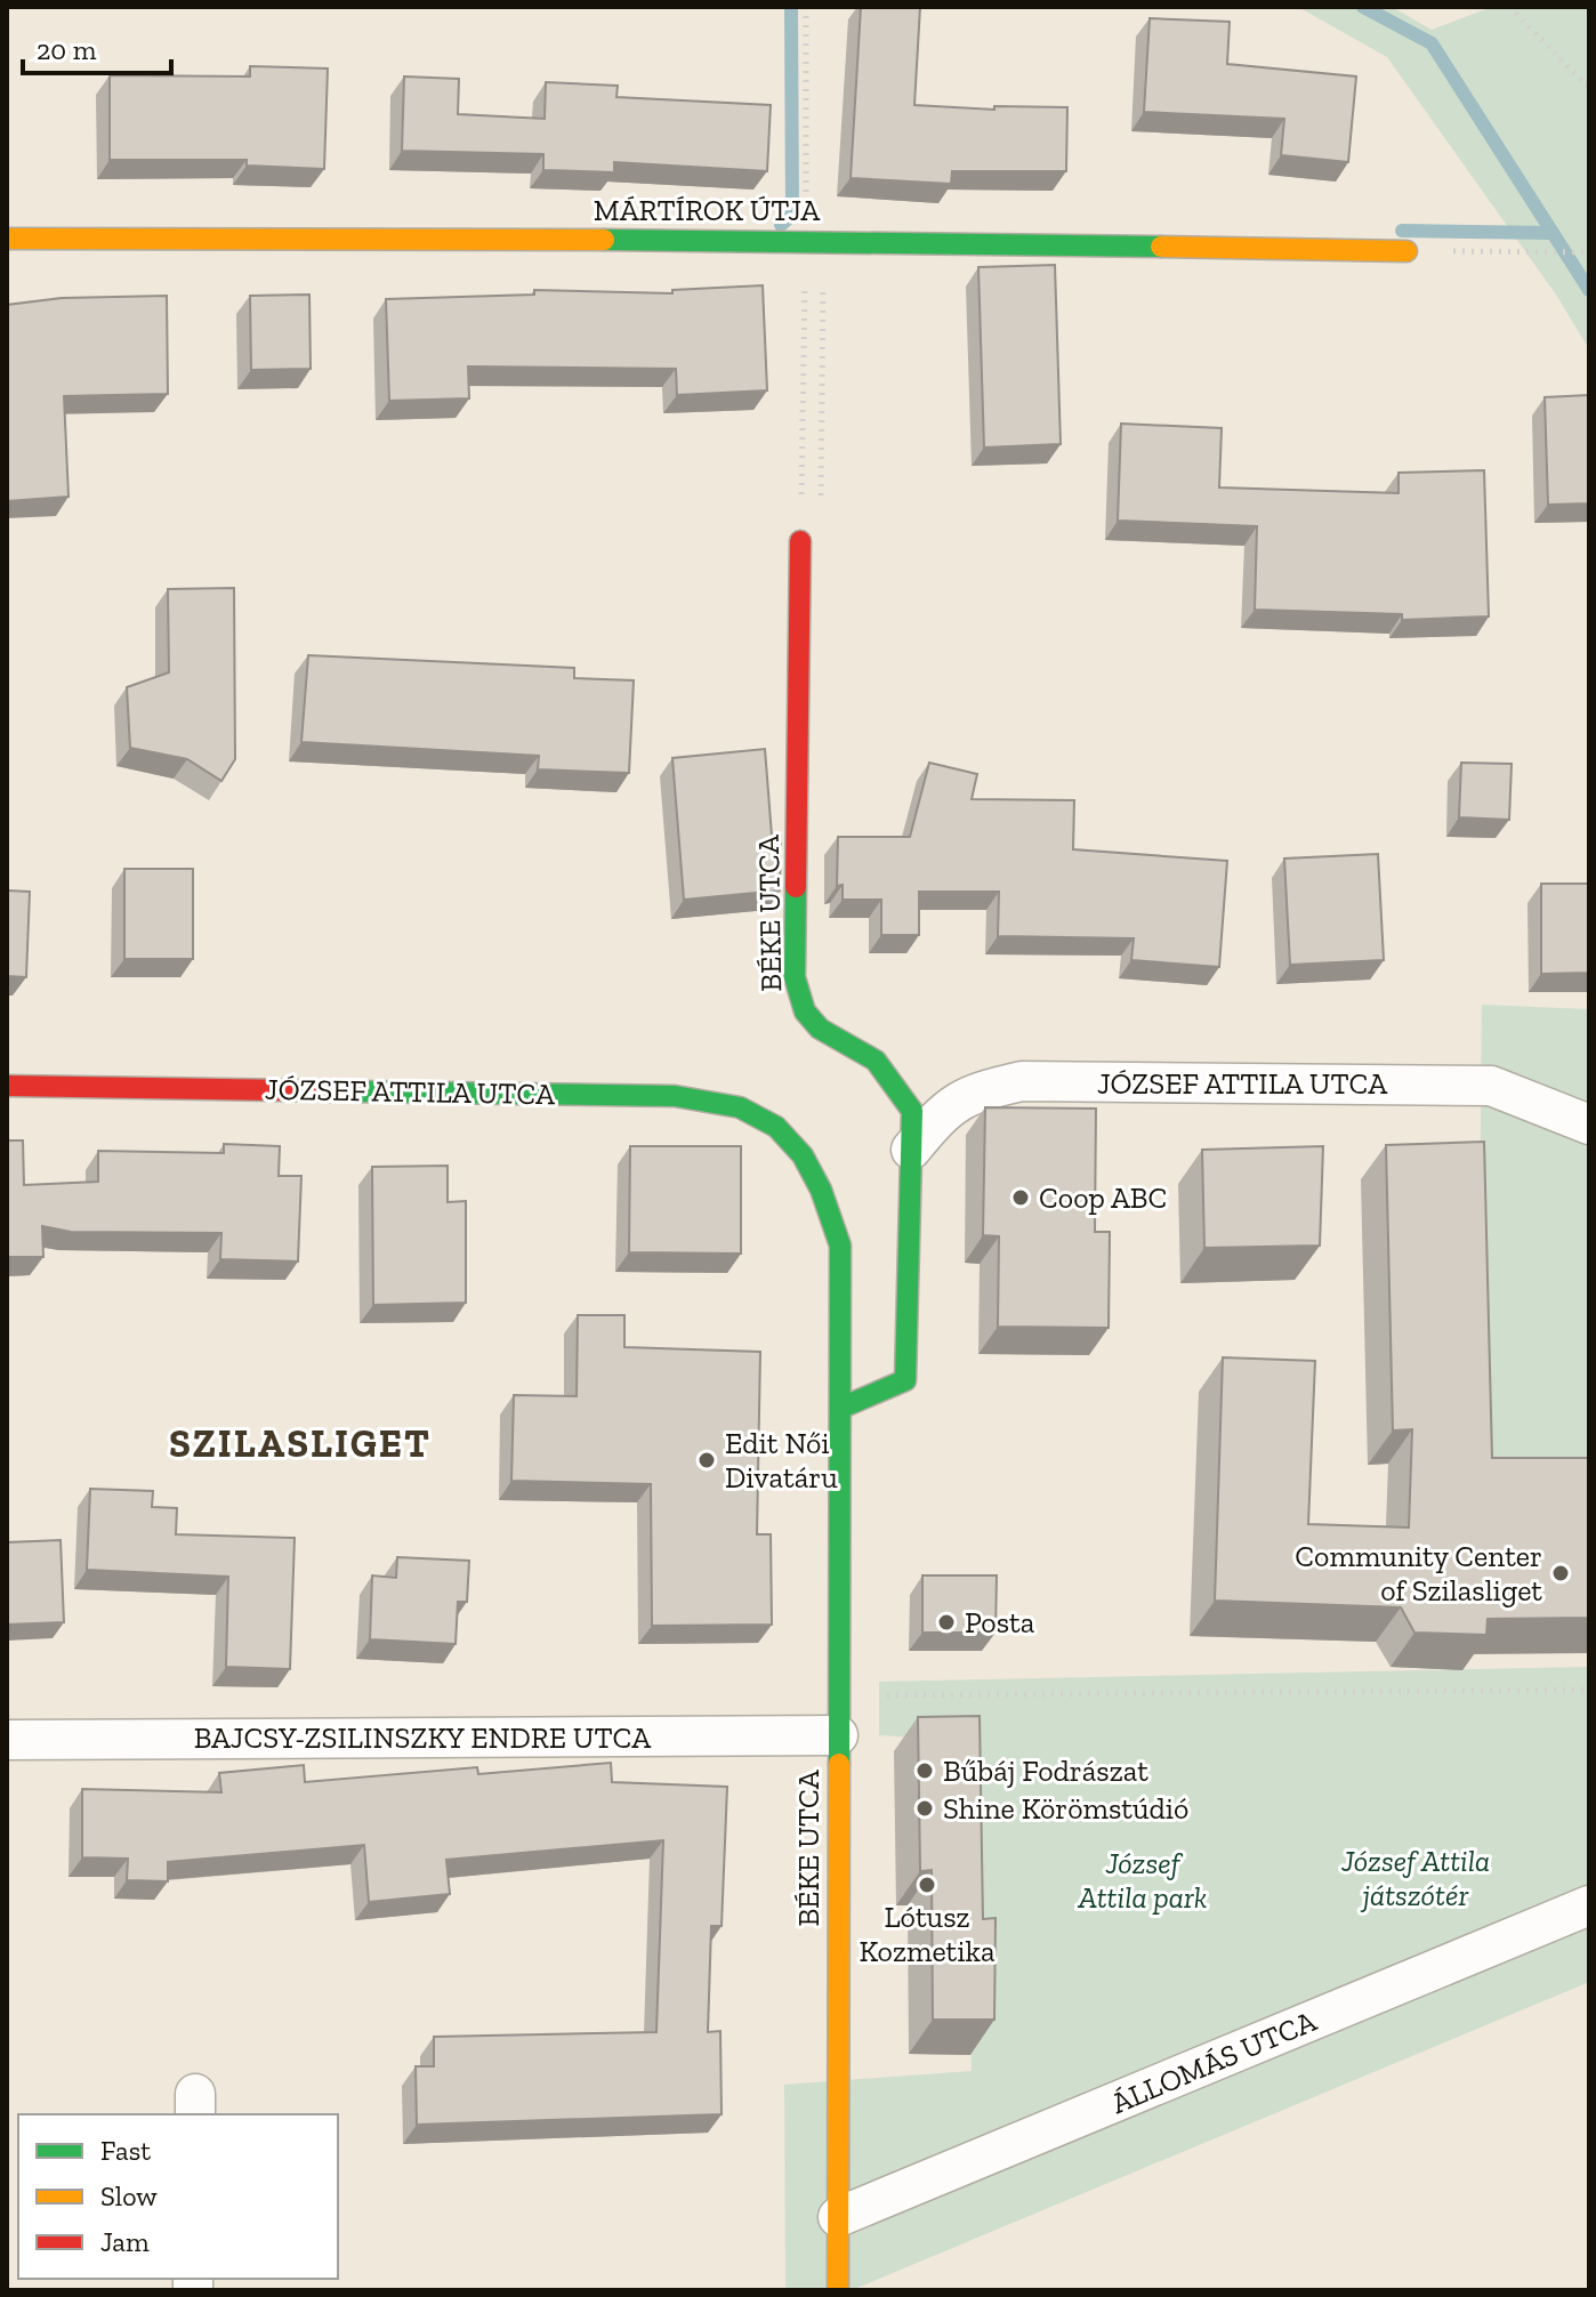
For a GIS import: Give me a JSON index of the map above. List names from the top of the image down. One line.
{"streets":{"street":["MÁRTÍROK ÚTJA","BÉKE UTCA","JÓZSEF ATTILA UTCA","BAJCSY-ZSILINSZKY ENDRE UTCA","ÁLLOMÁS UTCA"]},"crossings":[["BÉKE UTCA","JÓZSEF ATTILA UTCA"],["BÉKE UTCA","BAJCSY-ZSILINSZKY ENDRE UTCA"],["BÉKE UTCA","ÁLLOMÁS UTCA"]],"districts":["SZILASLIGET"],"parks":["József Attila játszótér","József Attila park"],"places":["Coop ABC","Edit Női Divatáru","Community Center of Szilasliget","Posta","Bűbáj Fodrászat","Shine Körömstúdió","Lótusz Kozmetika"],"legend":["Fast","Slow","Jam"],"scale_bar":"20 m"}
